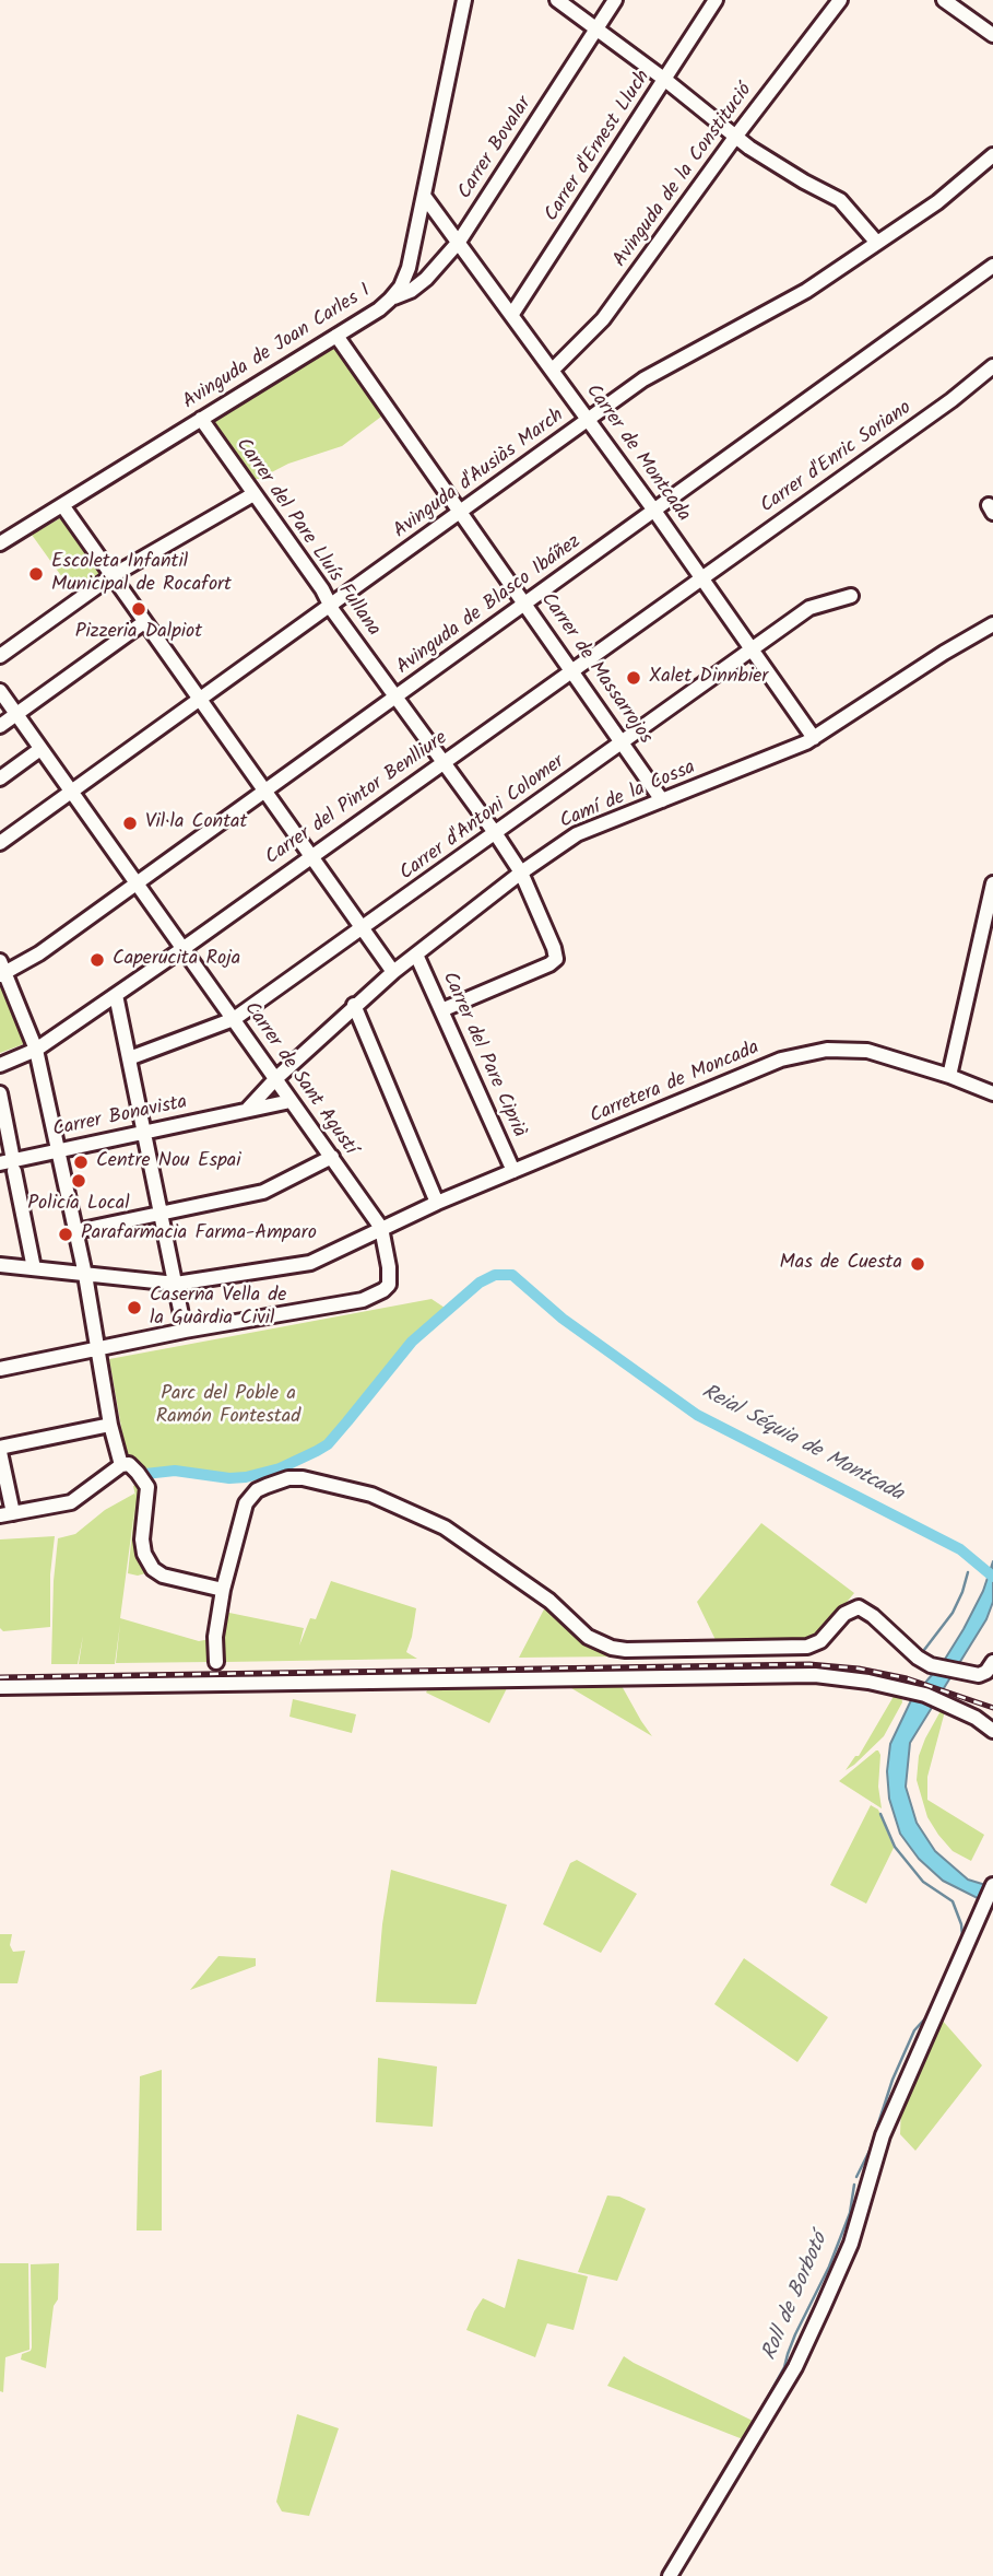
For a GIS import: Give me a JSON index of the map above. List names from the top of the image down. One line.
{"streets":{"street":["Carrer d'Ernest Lluch","Carrer Bovalar","Avinguda de la Constitució","Avinguda de Joan Carles I","Carrer de Montcada","Carrer d'Enric Soriano","Avinguda d'Ausiàs March","Carrer del Pare Lluís Fullana","Avinguda de Blasco Ibáñez","Carrer de Massarrojos","Camí de la Cossa","Carrer del Pintor Benlliure","Carrer d'Antoni Colomer","Carrer del Pare Ciprià","Carrer de Sant Agustí","Carretera de Moncada","Carrer Bonavista"]},"crossings":[["Carrer d'Ernest Lluch","Carrer de Montcada"],["Carrer Bovalar","Avinguda de Joan Carles I"],["Carrer Bovalar","Carrer de Montcada"],["Avinguda de la Constitució","Carrer de Montcada"],["Avinguda de Joan Carles I","Carrer de Montcada"],["Avinguda de Joan Carles I","Carrer del Pare Lluís Fullana"],["Avinguda de Joan Carles I","Carrer de Massarrojos"],["Carrer de Montcada","Carrer d'Enric Soriano"],["Carrer de Montcada","Avinguda d'Ausiàs March"],["Carrer de Montcada","Avinguda de Blasco Ibáñez"],["Carrer de Montcada","Camí de la Cossa"],["Carrer de Montcada","Carrer del Pintor Benlliure"],["Carrer de Montcada","Carrer d'Antoni Colomer"],["Carrer d'Enric Soriano","Carrer del Pintor Benlliure"],["Avinguda d'Ausiàs March","Carrer del Pare Lluís Fullana"],["Avinguda d'Ausiàs March","Carrer de Massarrojos"],["Avinguda d'Ausiàs March","Carrer de Sant Agustí"],["Carrer del Pare Lluís Fullana","Avinguda de Blasco Ibáñez"],["Carrer del Pare Lluís Fullana","Camí de la Cossa"],["Carrer del Pare Lluís Fullana","Carrer del Pintor Benlliure"],["Carrer del Pare Lluís Fullana","Carrer d'Antoni Colomer"],["Carrer del Pare Lluís Fullana","Carrer del Pare Ciprià"],["Avinguda de Blasco Ibáñez","Carrer de Massarrojos"],["Avinguda de Blasco Ibáñez","Carrer de Sant Agustí"],["Carrer de Massarrojos","Camí de la Cossa"],["Carrer de Massarrojos","Carrer del Pintor Benlliure"],["Carrer de Massarrojos","Carrer d'Antoni Colomer"],["Camí de la Cossa","Carrer del Pare Ciprià"],["Camí de la Cossa","Carrer de Sant Agustí"],["Carrer del Pintor Benlliure","Carrer de Sant Agustí"],["Carrer d'Antoni Colomer","Carrer de Sant Agustí"],["Carrer del Pare Ciprià","Carretera de Moncada"],["Carrer de Sant Agustí","Carretera de Moncada"],["Carrer de Sant Agustí","Carrer Bonavista"]],"water":["Reial Séquia de Montcada","Roll de Borbotó"],"parks":["Parc del Poble a Ramón Fontestad"],"places":["Escoleta Infantil Municipal de Rocafort","Pizzeria Dalpiot","Xalet Dinnbier","Vil·la Contat","Caperucita Roja","Centre Nou Espai","Policía Local","Parafarmacia Farma-Amparo","Mas de Cuesta","Caserna Vella de la Guàrdia Civil"]}
